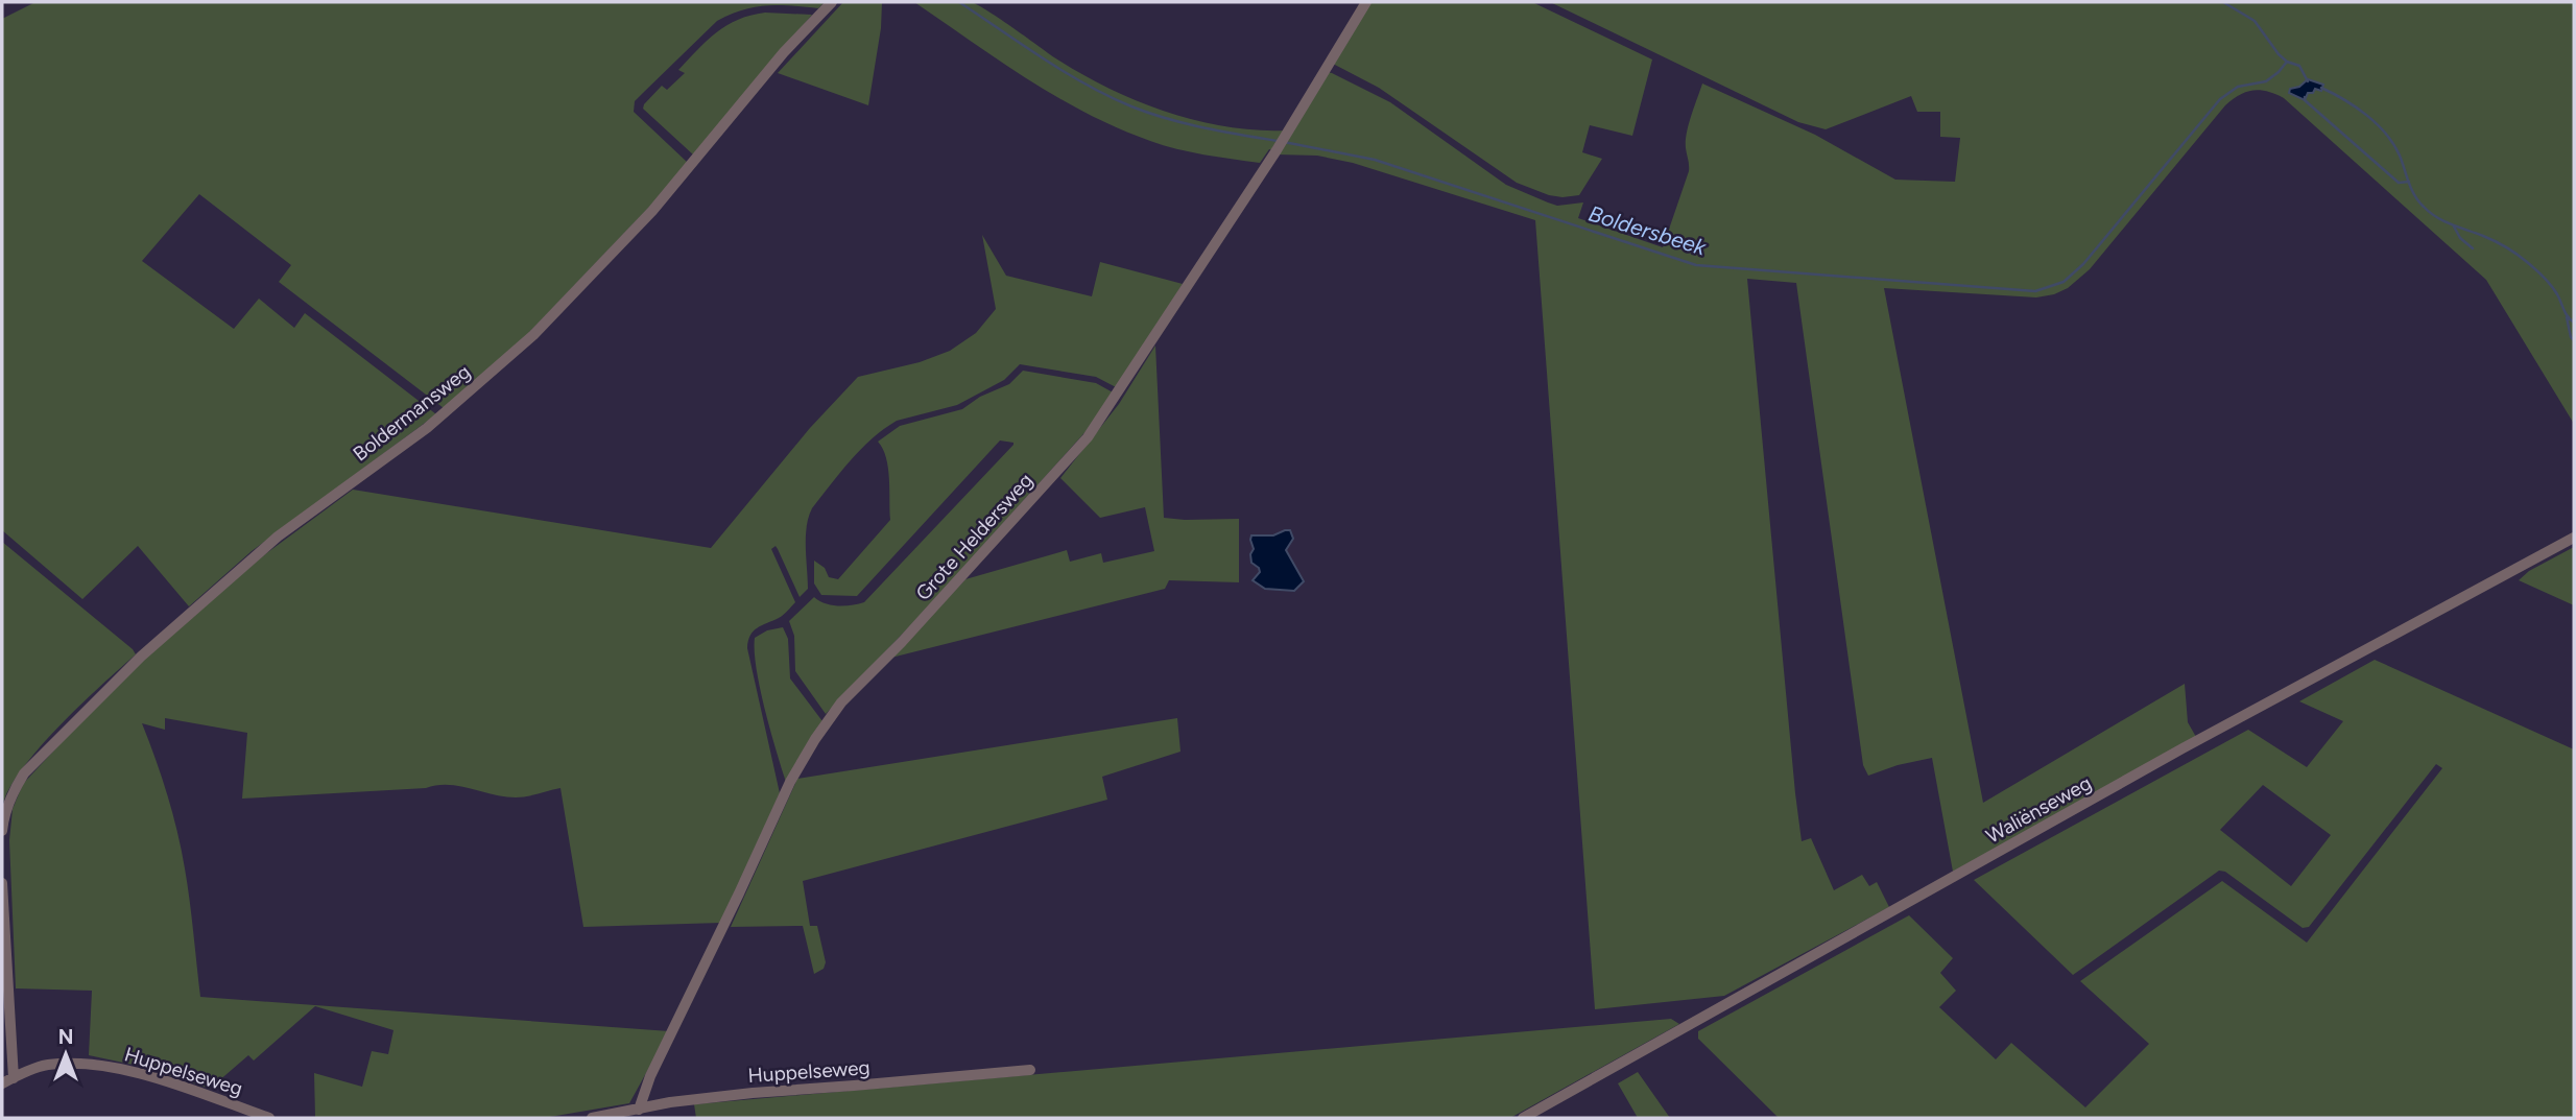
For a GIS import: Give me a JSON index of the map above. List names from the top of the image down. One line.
{"streets":{"street":["Boldermansweg","Grote Heldersweg","Waliënseweg","Huppelseweg"]},"crossings":[["Grote Heldersweg","Huppelseweg"]],"water":["Boldersbeek"],"north":"top"}
